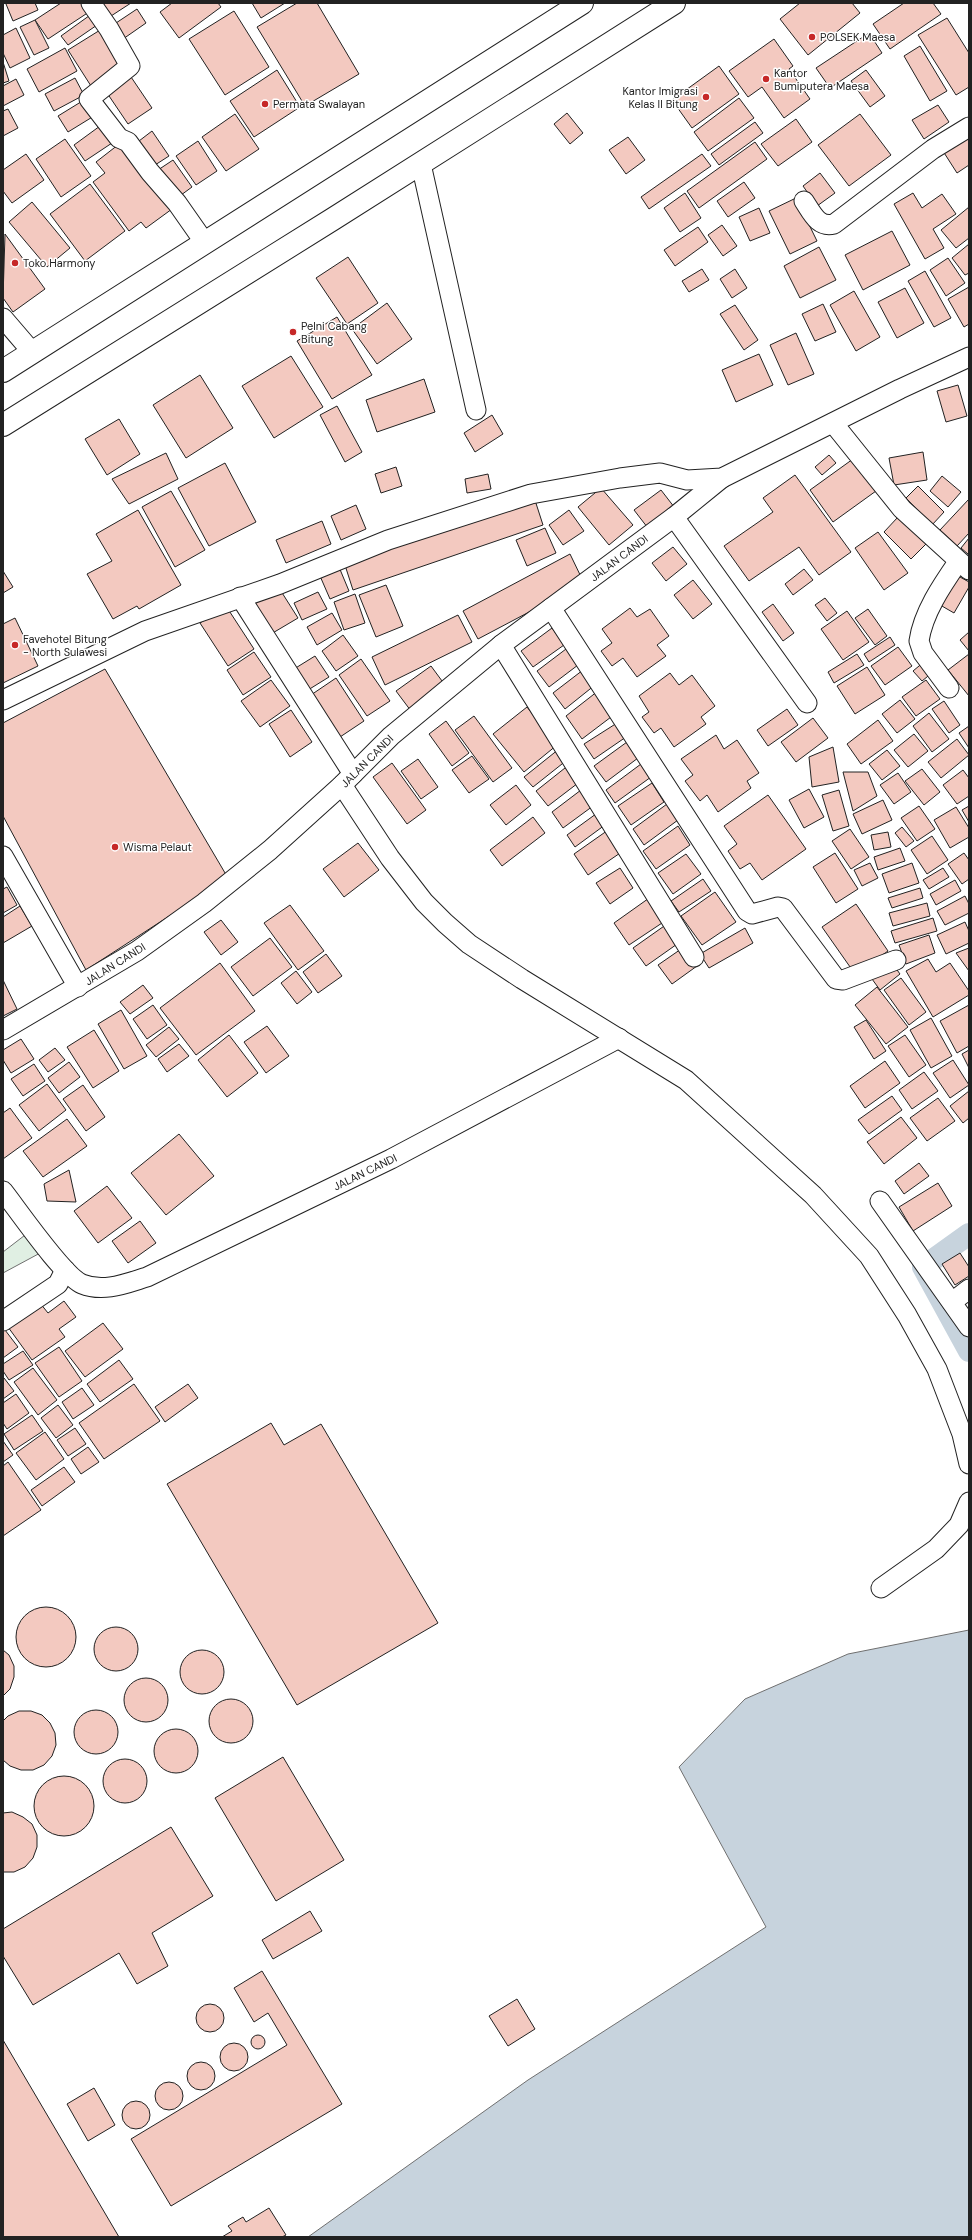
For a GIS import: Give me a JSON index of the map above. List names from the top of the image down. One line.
{"streets":{"street":["JALAN CANDI"]},"places":["POLSEK Maesa","Kantor Bumiputera Maesa","Kantor Imigrasi Kelas II Bitung","Permata Swalayan","Toko Harmony","Pelni Cabang Bitung","Favehotel Bitung - North Sulawesi","Wisma Pelaut"]}
